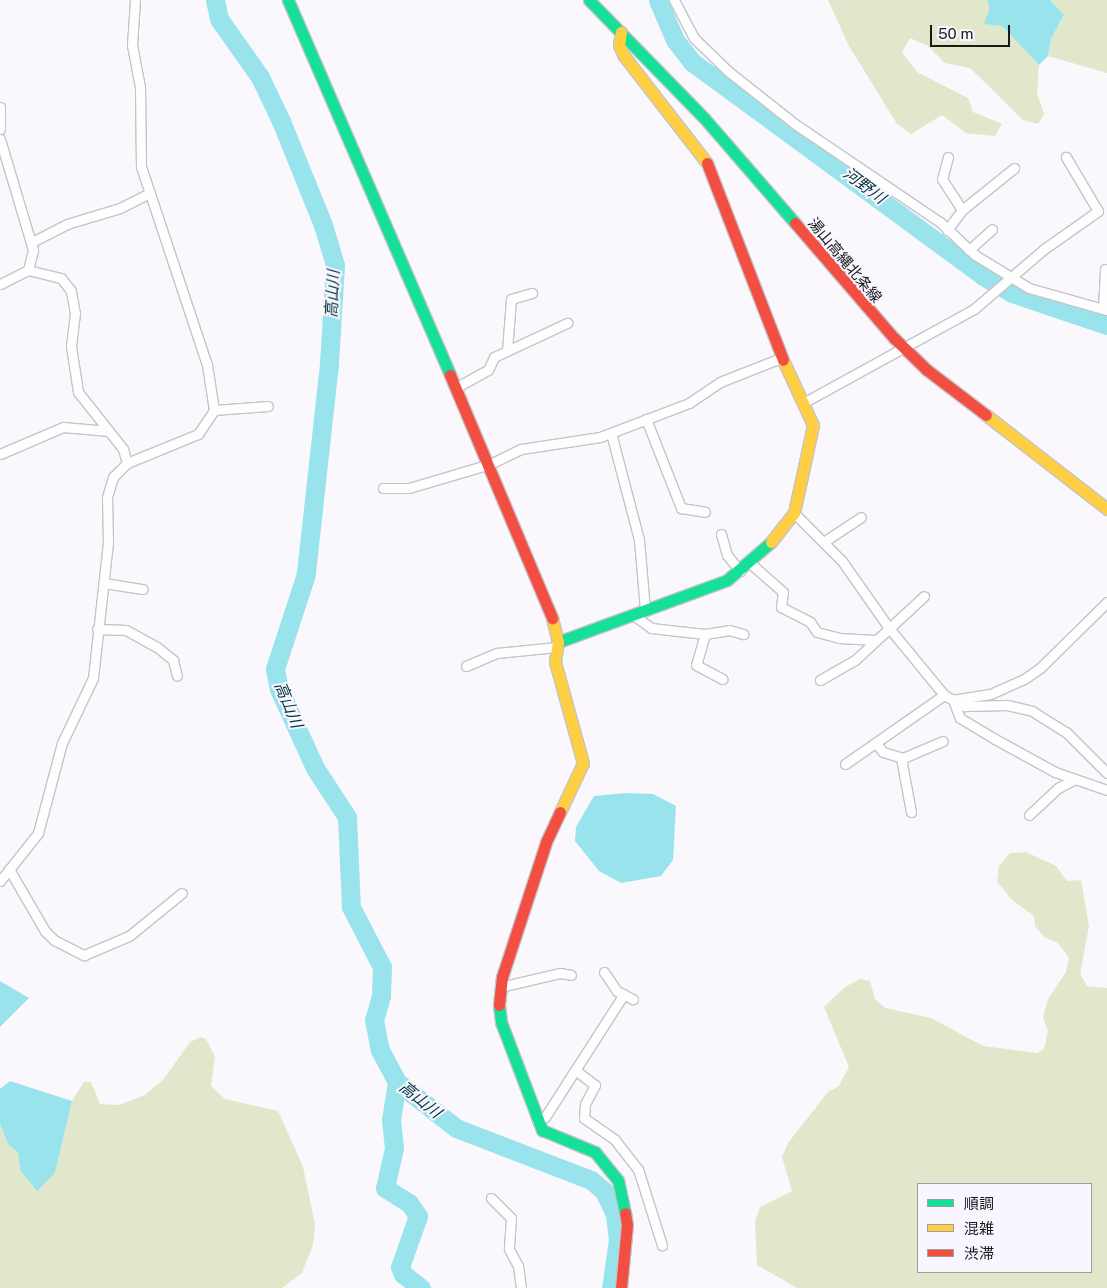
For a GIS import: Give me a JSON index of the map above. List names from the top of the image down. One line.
{"streets":{"street":["湯山高縄北条線"]},"water":["河野川","高山川"],"legend":["順調","混雑","渋滞"],"scale_bar":"50 m"}
